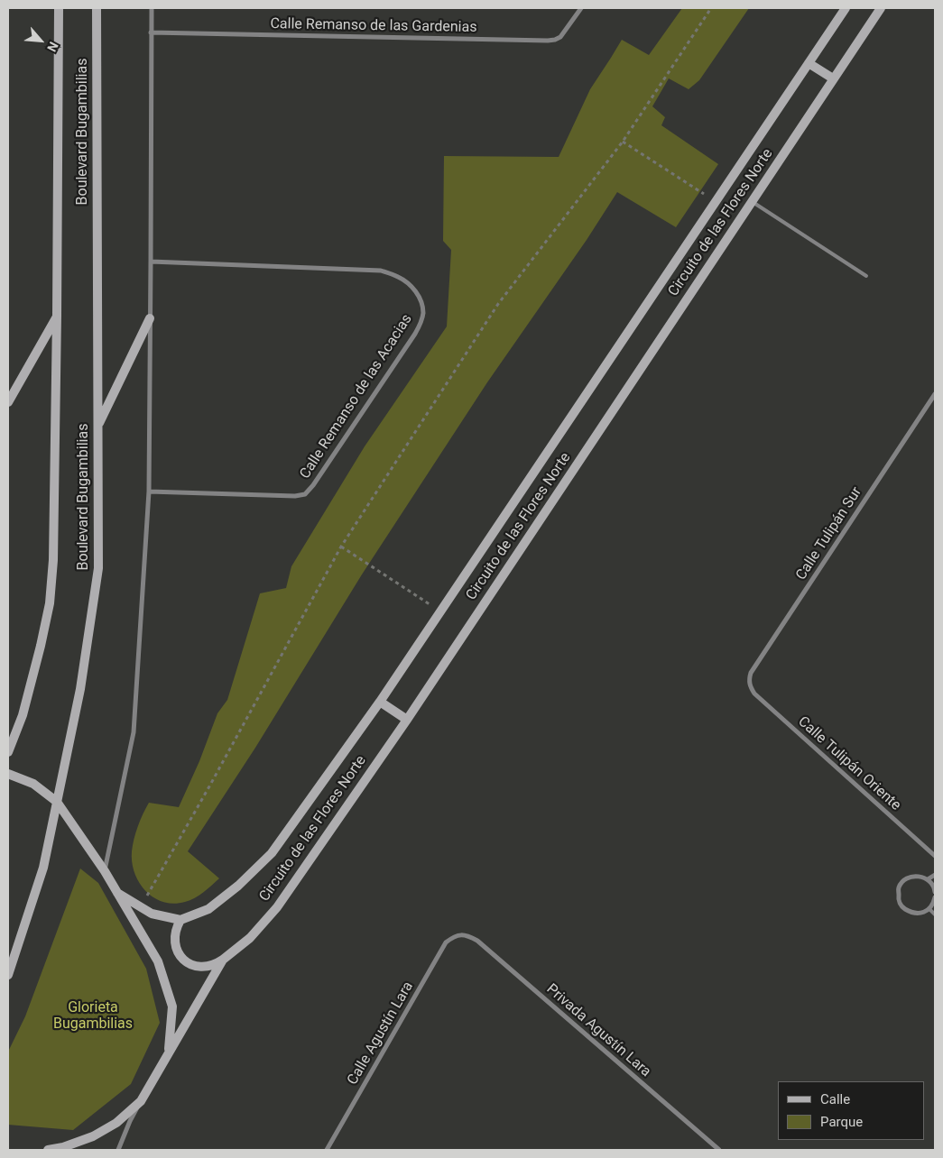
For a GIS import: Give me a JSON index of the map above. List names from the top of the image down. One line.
{"streets":{"street":["Calle Remanso de las Gardenias","Boulevard Bugambilias","Circuito de las Flores Norte","Calle Remanso de las Acacias","Calle Tulipán Sur","Calle Tulipán Oriente","Privada Agustín Lara","Calle Agustín Lara"]},"crossings":[["Calle Tulipán Sur","Calle Tulipán Oriente"],["Privada Agustín Lara","Calle Agustín Lara"]],"parks":["Glorieta Bugambilias"],"legend":["Calle","Parque"],"north":"bottom right"}
